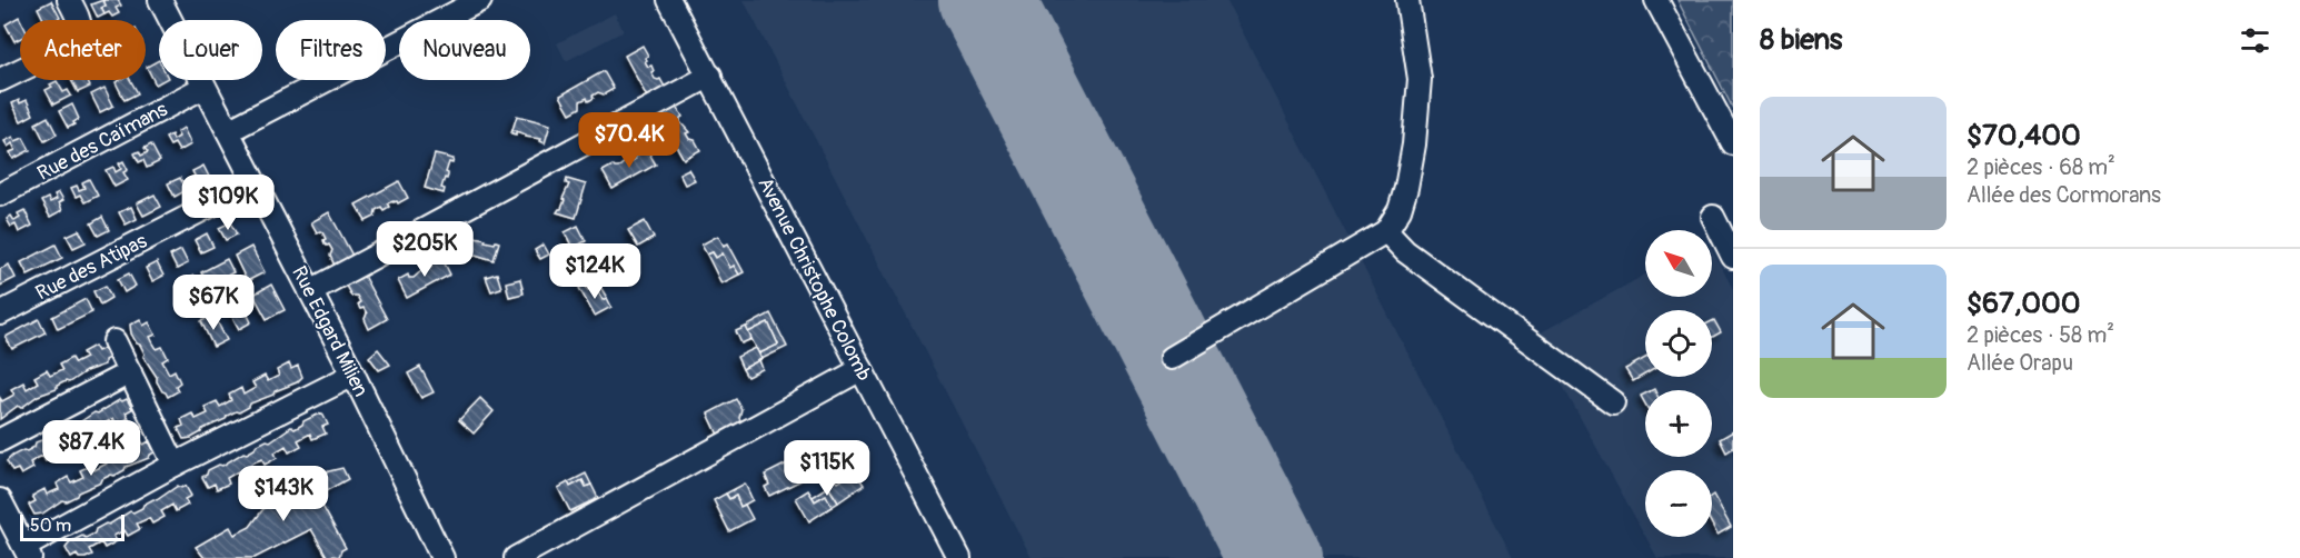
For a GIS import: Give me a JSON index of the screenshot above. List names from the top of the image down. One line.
{"streets":{"street":["Rue des Caïmans","Rue des Atipas","Avenue Christophe Colomb","Rue Edgard Milien"]},"crossings":[["Rue des Caïmans","Rue Edgard Milien"],["Rue des Atipas","Rue Edgard Milien"]],"scale_bar":"50 m","north":"top left","page":{"heading":"8 biens","chip":["Acheter","Louer","Filtres","Nouveau"],"list":[{"name":"$70,400","note":"2 pièces · 68 m² · Allée des Cormorans"},{"name":"$67,000","note":"2 pièces · 58 m² · Allée Orapu"}],"price":["$70.4K","$109K","$205K","$124K","$67K","$87.4K","$115K","$143K"],"map_buttons":["+","−"],"scale":"50 m"}}
